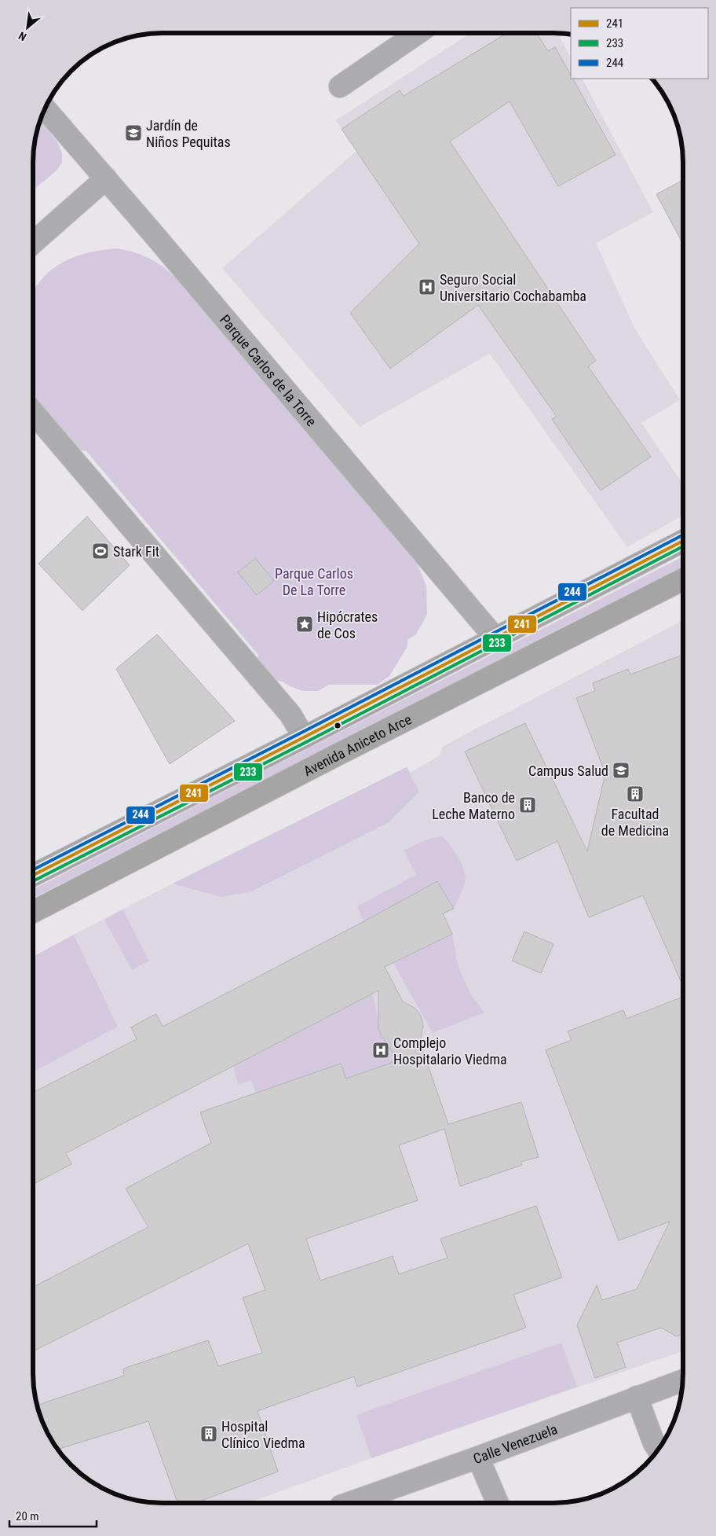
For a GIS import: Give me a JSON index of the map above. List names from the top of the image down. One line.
{"streets":{"main road":["Avenida Aniceto Arce"],"street":["Parque Carlos de la Torre","Calle Venezuela"]},"parks":["Parque Carlos De La Torre"],"places":{"school or university":["Jardín de Niños Pequitas","Campus Salud"],"hospital":["Seguro Social Universitario Cochabamba","Complejo Hospitalario Viedma"],"sports":["Stark Fit"],"place":["Hipócrates de Cos"],"building":["Facultad de Medicina","Banco de Leche Materno","Hospital Clínico Viedma"]},"lines":["transit line 244","transit line 241","transit line 233"],"legend":["241","233","244"],"scale_bar":"20 m","north":"bottom left"}
